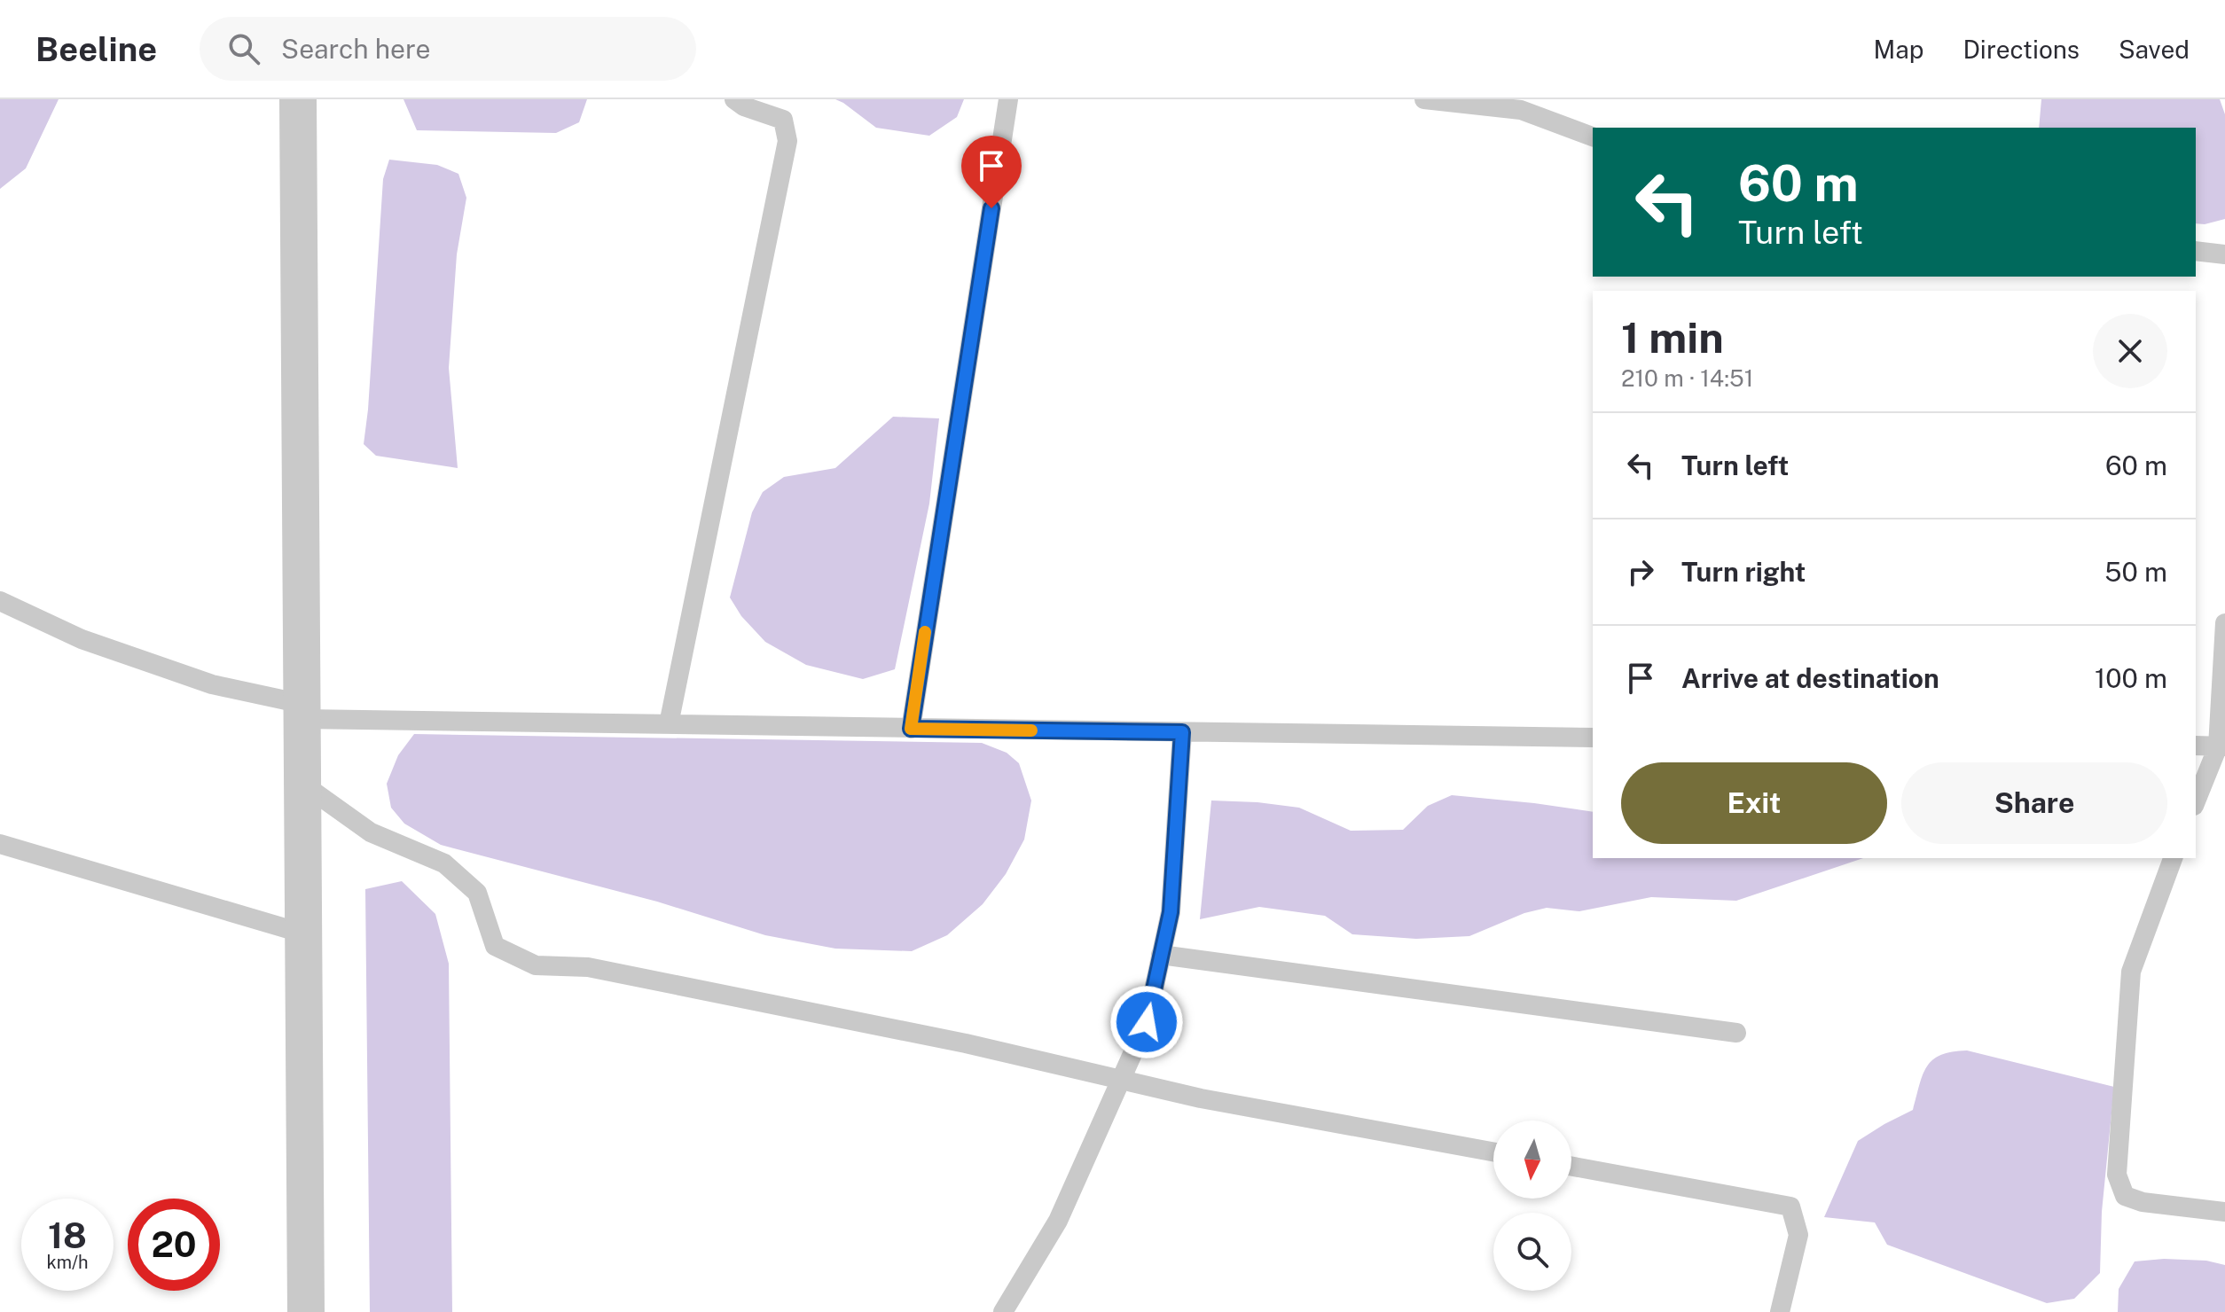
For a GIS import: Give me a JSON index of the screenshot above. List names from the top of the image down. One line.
{"north":"bottom","page":{"header":"Beeline","search":"Search here","nav":["Map","Directions","Saved"],"turn":["60 m","Turn left"],"heading":["1 min","210 m · 14:51"],"list":[{"name":"Turn left","value":"60 m"},{"name":"Turn right","value":"50 m"},{"name":"Arrive at destination","value":"100 m"}],"buttons":["Exit","Share"],"speed":"18 km/h","limit":"20"}}
